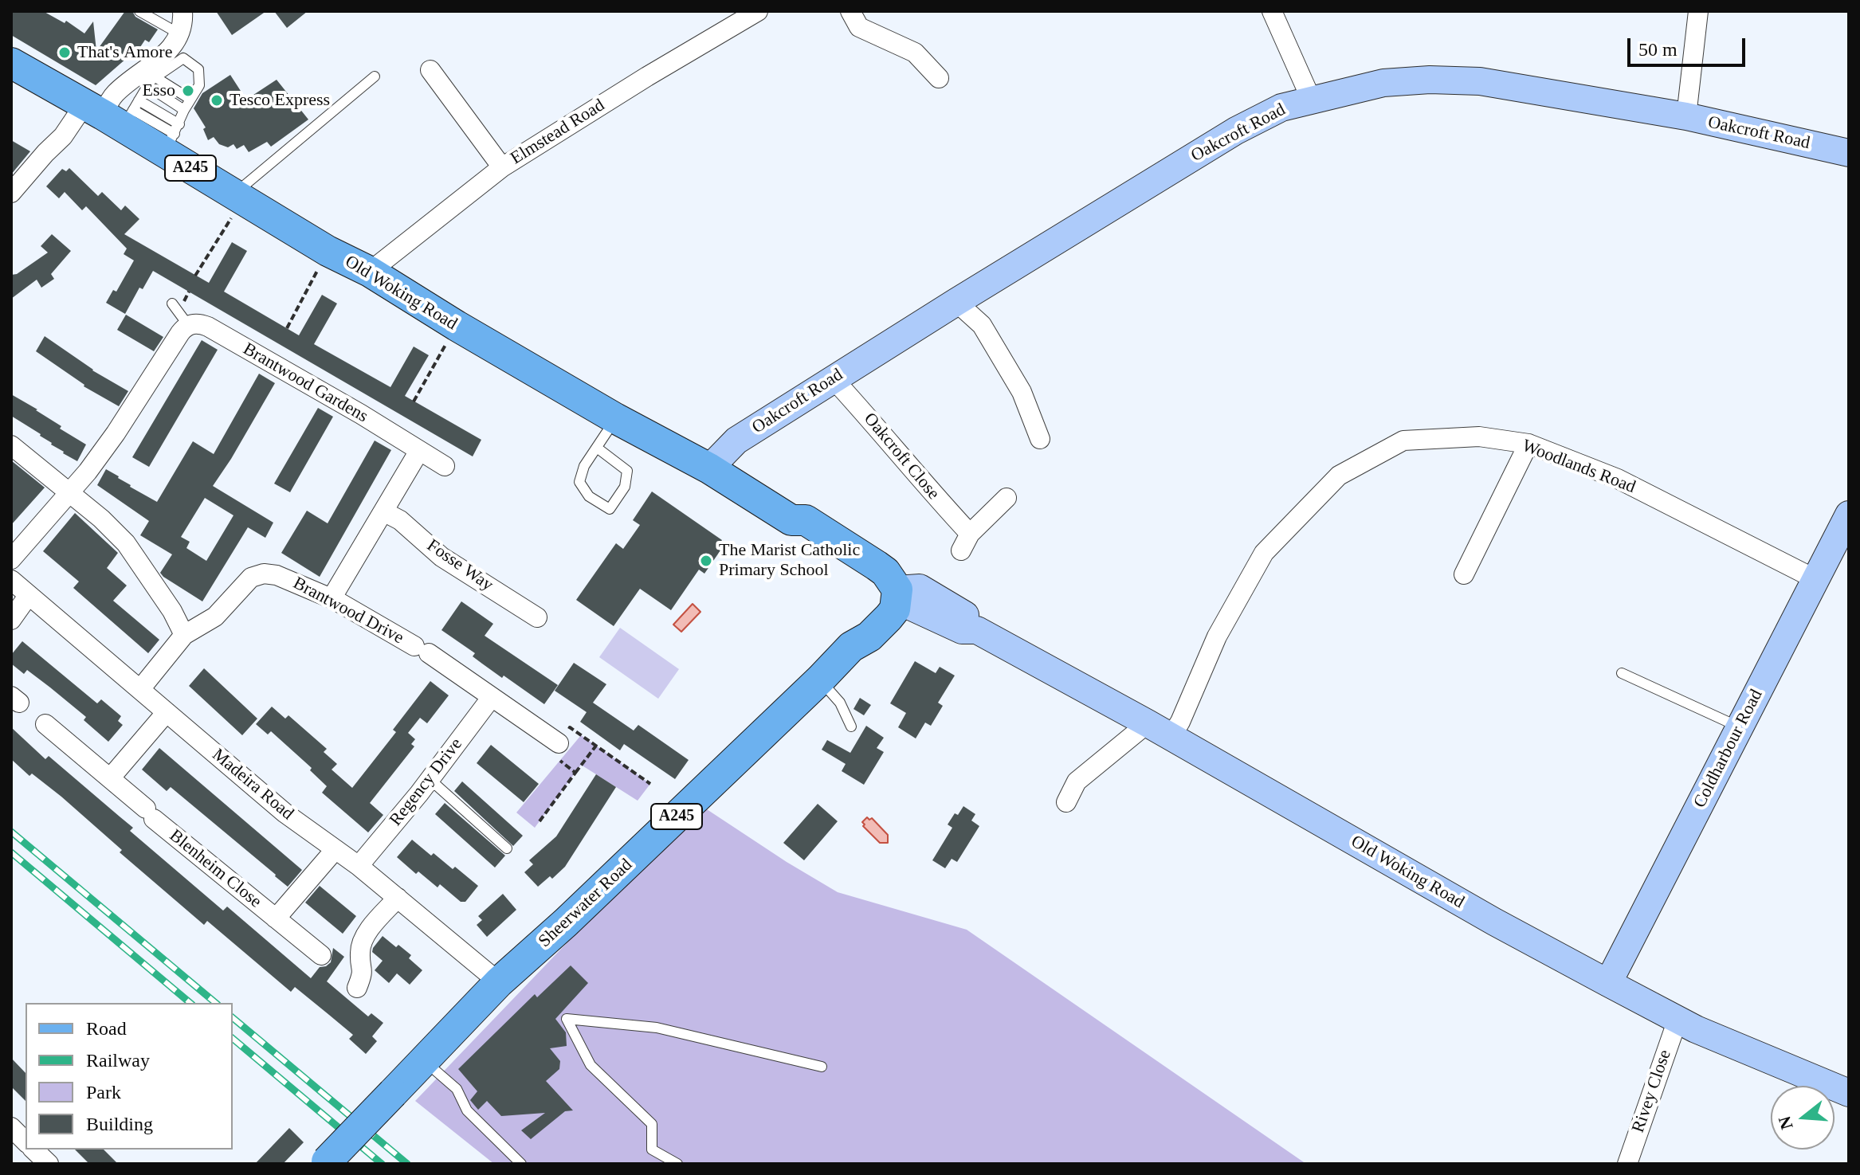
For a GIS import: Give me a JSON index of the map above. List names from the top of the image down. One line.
{"streets":{"main road":["Oakcroft Road","A245","Old Woking Road","Coldharbour Road","Sheerwater Road"],"street":["Elmstead Road","Brantwood Gardens","Oakcroft Close","Woodlands Road","Fosse Way","Brantwood Drive","Regency Drive","Madeira Road","Blenheim Close","Rivey Close"]},"crossings":[["Elmstead Road","Old Woking Road"],["Oakcroft Road","Old Woking Road"],["Oakcroft Road","Oakcroft Close"],["Old Woking Road","Woodlands Road"],["Old Woking Road","Coldharbour Road"],["Old Woking Road","Sheerwater Road"],["Old Woking Road","Rivey Close"],["Woodlands Road","Coldharbour Road"],["Brantwood Drive","Regency Drive"],["Brantwood Drive","Madeira Road"],["Regency Drive","Madeira Road"],["Madeira Road","Blenheim Close"],["Madeira Road","Sheerwater Road"]],"places":["That's Amore","Esso","Tesco Express","The Marist Catholic Primary School"],"legend":["Road","Railway","Park","Building"],"scale_bar":"50 m","north":"left"}
